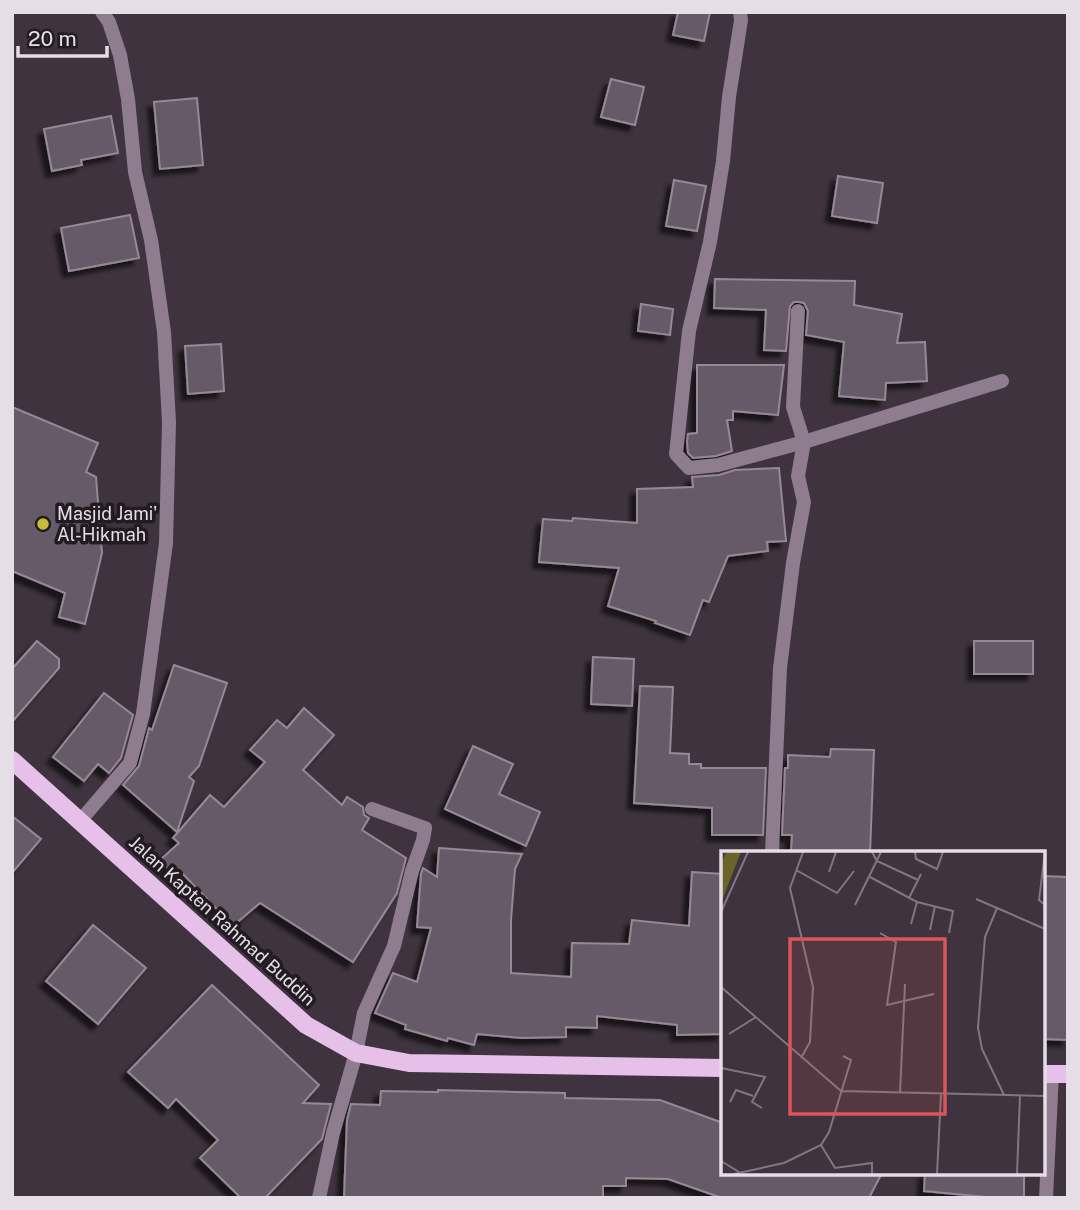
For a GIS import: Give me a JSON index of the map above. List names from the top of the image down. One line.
{"streets":{"main road":["Jalan Kapten Rahmad Buddin"]},"places":["Masjid Jami' Al-Hikmah"],"scale_bar":"20 m"}
